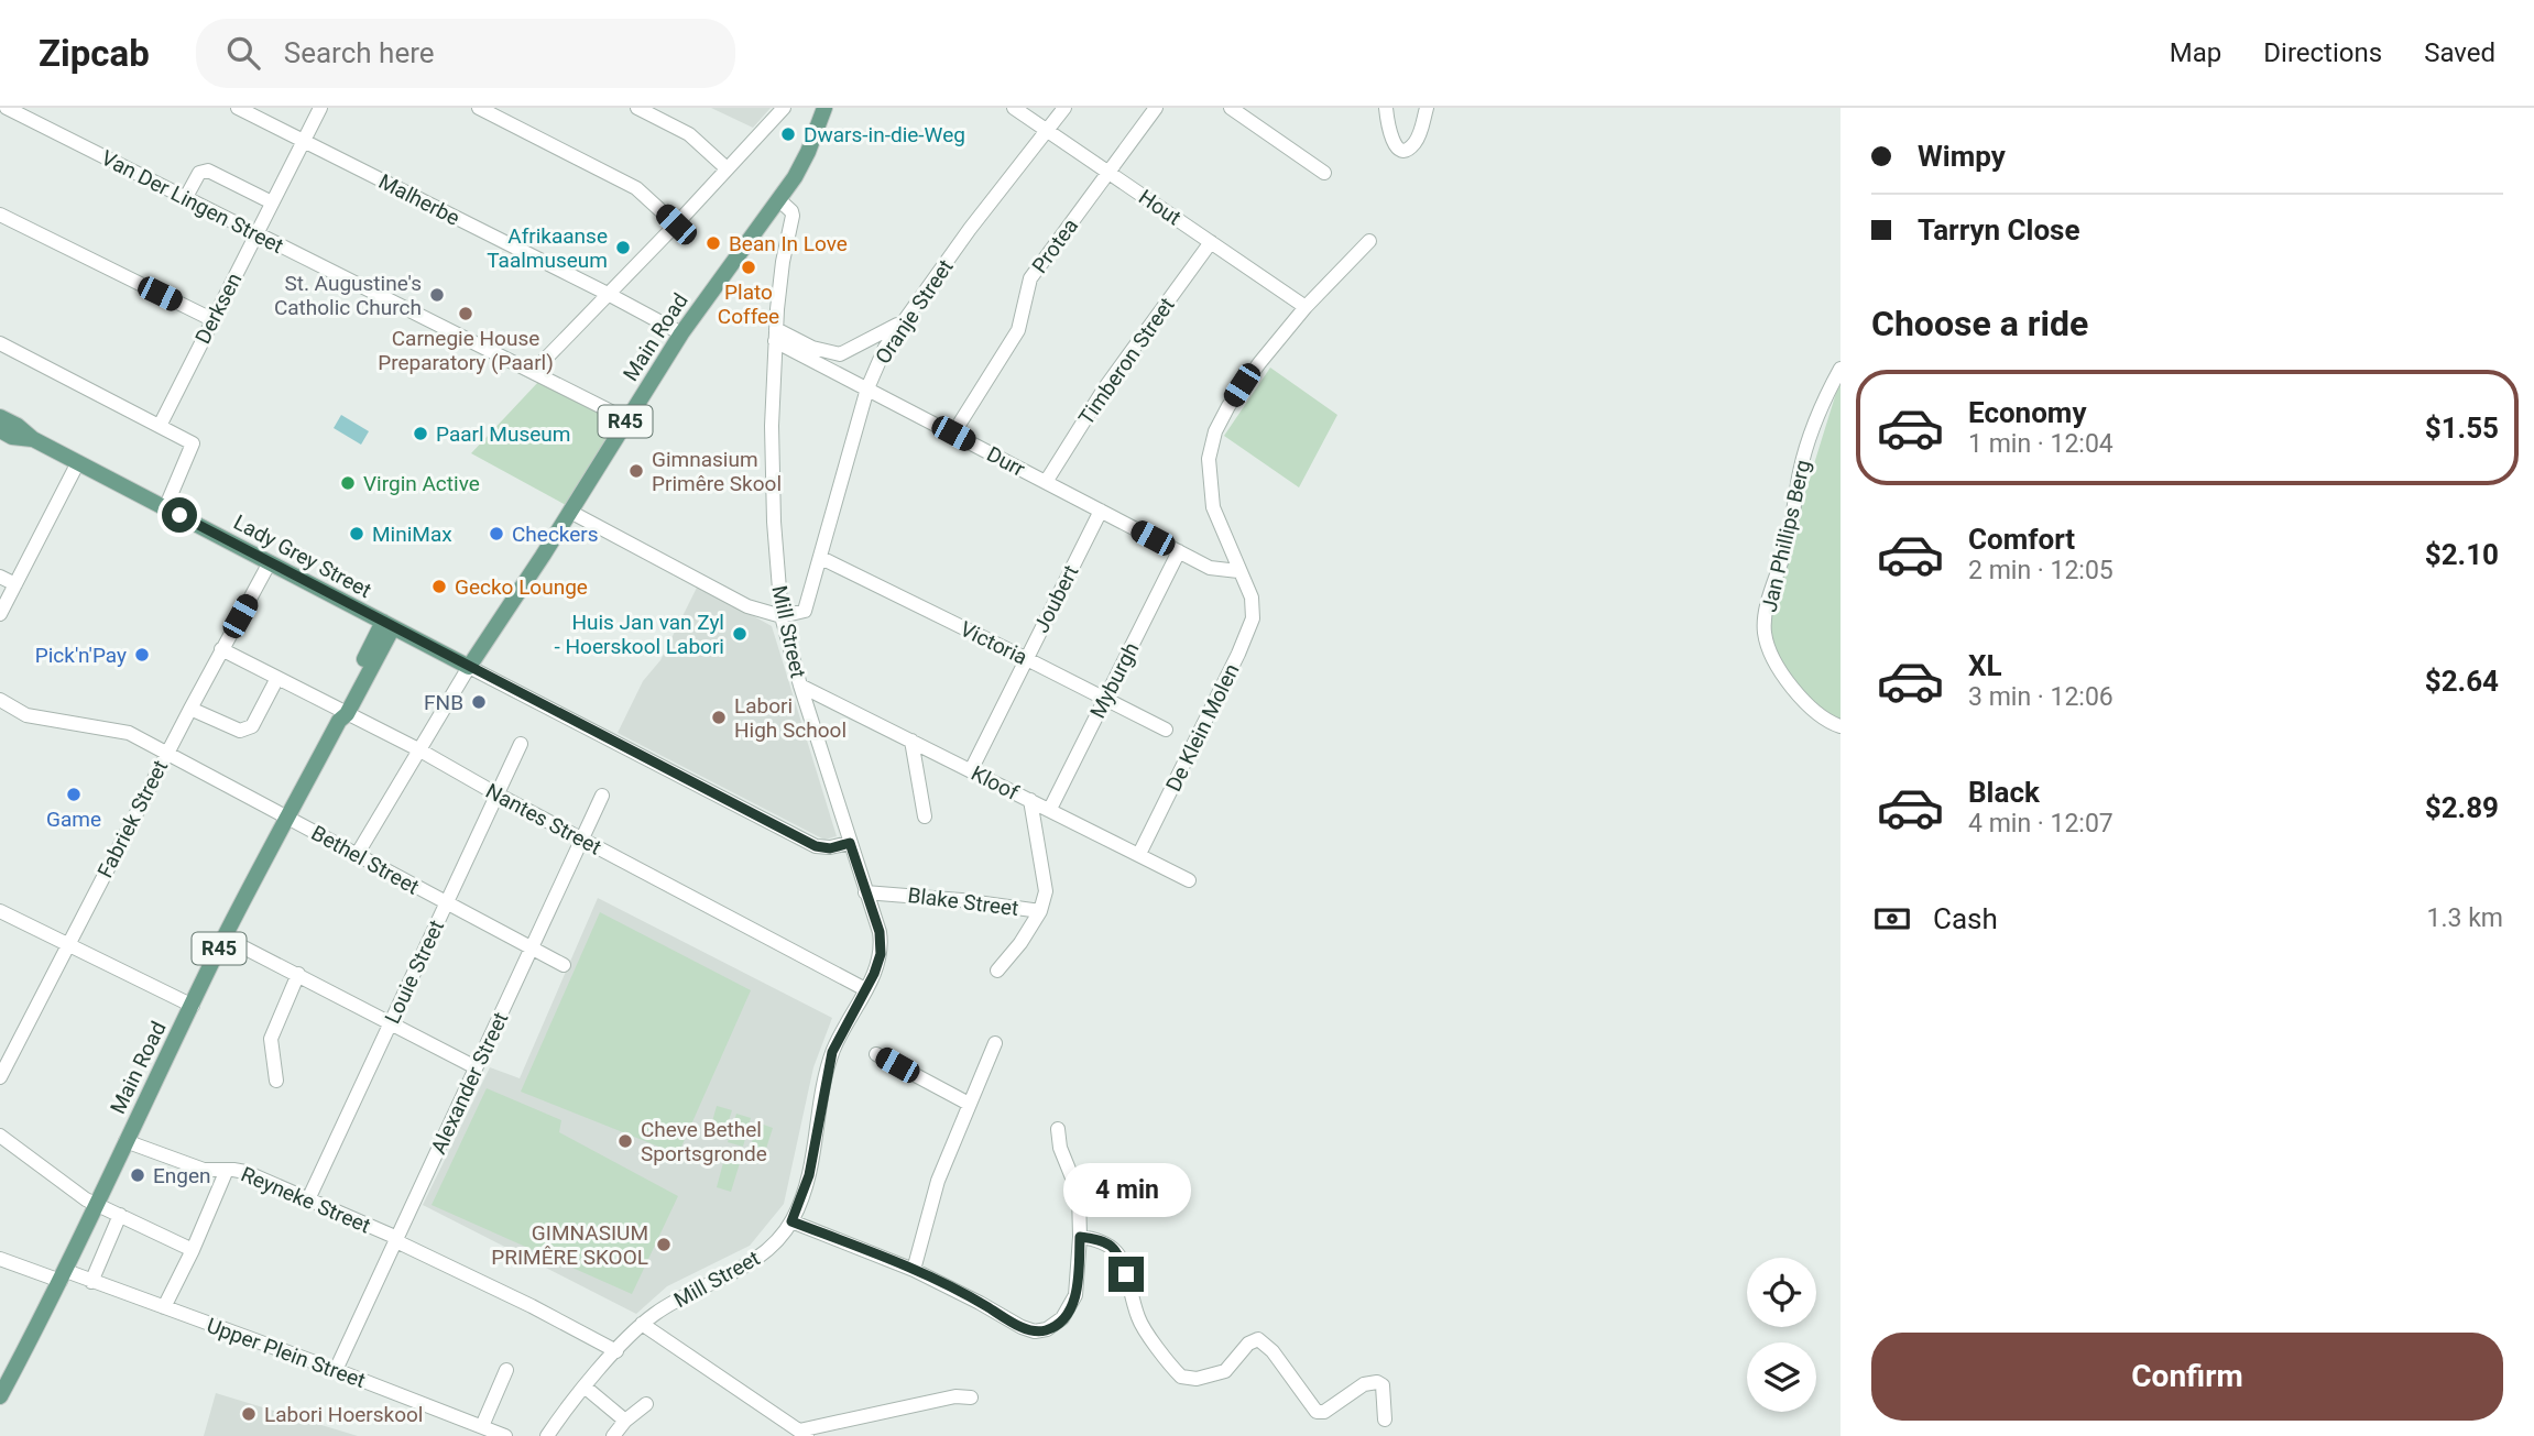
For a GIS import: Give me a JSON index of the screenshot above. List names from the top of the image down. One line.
{"streets":{"main road":["Main Road","R45","Lady Grey Street"],"street":["Malherbe","Van Der Lingen Street","Hout","Protea","Derksen","Oranje Street","Timberon Street","Durr","Jan Phillips Berg","Joubert","Mill Street","Victoria","Myburgh","De Klein Molen","Kloof","Fabriek Street","Nantes Street","Bethel Street","Blake Street","Louie Street","Alexander Street","Reyneke Street","Upper Plein Street"]},"crossings":[["Malherbe","Derksen"],["Malherbe","Main Road"],["Van Der Lingen Street","Derksen"],["Van Der Lingen Street","Main Road"],["Hout","Protea"],["Hout","Oranje Street"],["Hout","Timberon Street"],["Protea","Durr"],["Oranje Street","Durr"],["Oranje Street","Mill Street"],["Oranje Street","Victoria"],["Main Road","R45"],["Main Road","Lady Grey Street"],["Main Road","Mill Street"],["Main Road","Nantes Street"],["Main Road","Bethel Street"],["Main Road","Reyneke Street"],["Main Road","Upper Plein Street"],["Timberon Street","Durr"],["R45","Lady Grey Street"],["R45","Nantes Street"],["Durr","Joubert"],["Durr","Mill Street"],["Durr","Myburgh"],["Durr","De Klein Molen"],["Lady Grey Street","Fabriek Street"],["Joubert","Victoria"],["Joubert","Kloof"],["Mill Street","Kloof"],["Mill Street","Nantes Street"],["Mill Street","Blake Street"],["Mill Street","Reyneke Street"],["Victoria","Myburgh"],["Myburgh","Kloof"],["De Klein Molen","Kloof"],["Kloof","Blake Street"],["Fabriek Street","Nantes Street"],["Fabriek Street","Bethel Street"],["Nantes Street","Louie Street"],["Nantes Street","Alexander Street"],["Bethel Street","Louie Street"],["Bethel Street","Alexander Street"],["Louie Street","Reyneke Street"],["Alexander Street","Reyneke Street"],["Alexander Street","Upper Plein Street"]],"places":["Dwars-in-die-Weg","Bean In Love","Afrikaanse Taalmuseum","Plato Coffee","St. Augustine's Catholic Church","Carnegie House Preparatory (Paarl)","Paarl Museum","Gimnasium Primêre Skool","Virgin Active","MiniMax","Checkers","Gecko Lounge","Huis Jan van Zyl - Hoerskool Labori","Pick'n'Pay","FNB","Labori High School","Game","Cheve Bethel Sportsgronde","Engen","GIMNASIUM PRIMÊRE SKOOL","Labori Hoerskool"],"page":{"header":"Zipcab","search":"Search here","nav":["Map","Directions","Saved"],"banner":["Wimpy","Tarryn Close"],"heading":"Choose a ride","list":[{"name":"Economy","note":"1 min · 12:04","value":"$1.55"},{"name":"Comfort","note":"2 min · 12:05","value":"$2.10"},{"name":"XL","note":"3 min · 12:06","value":"$2.64"},{"name":"Black","note":"4 min · 12:07","value":"$2.89"}],"pay":["Cash","1.3 km"],"bubble":"4 min","buttons":"Confirm"}}
